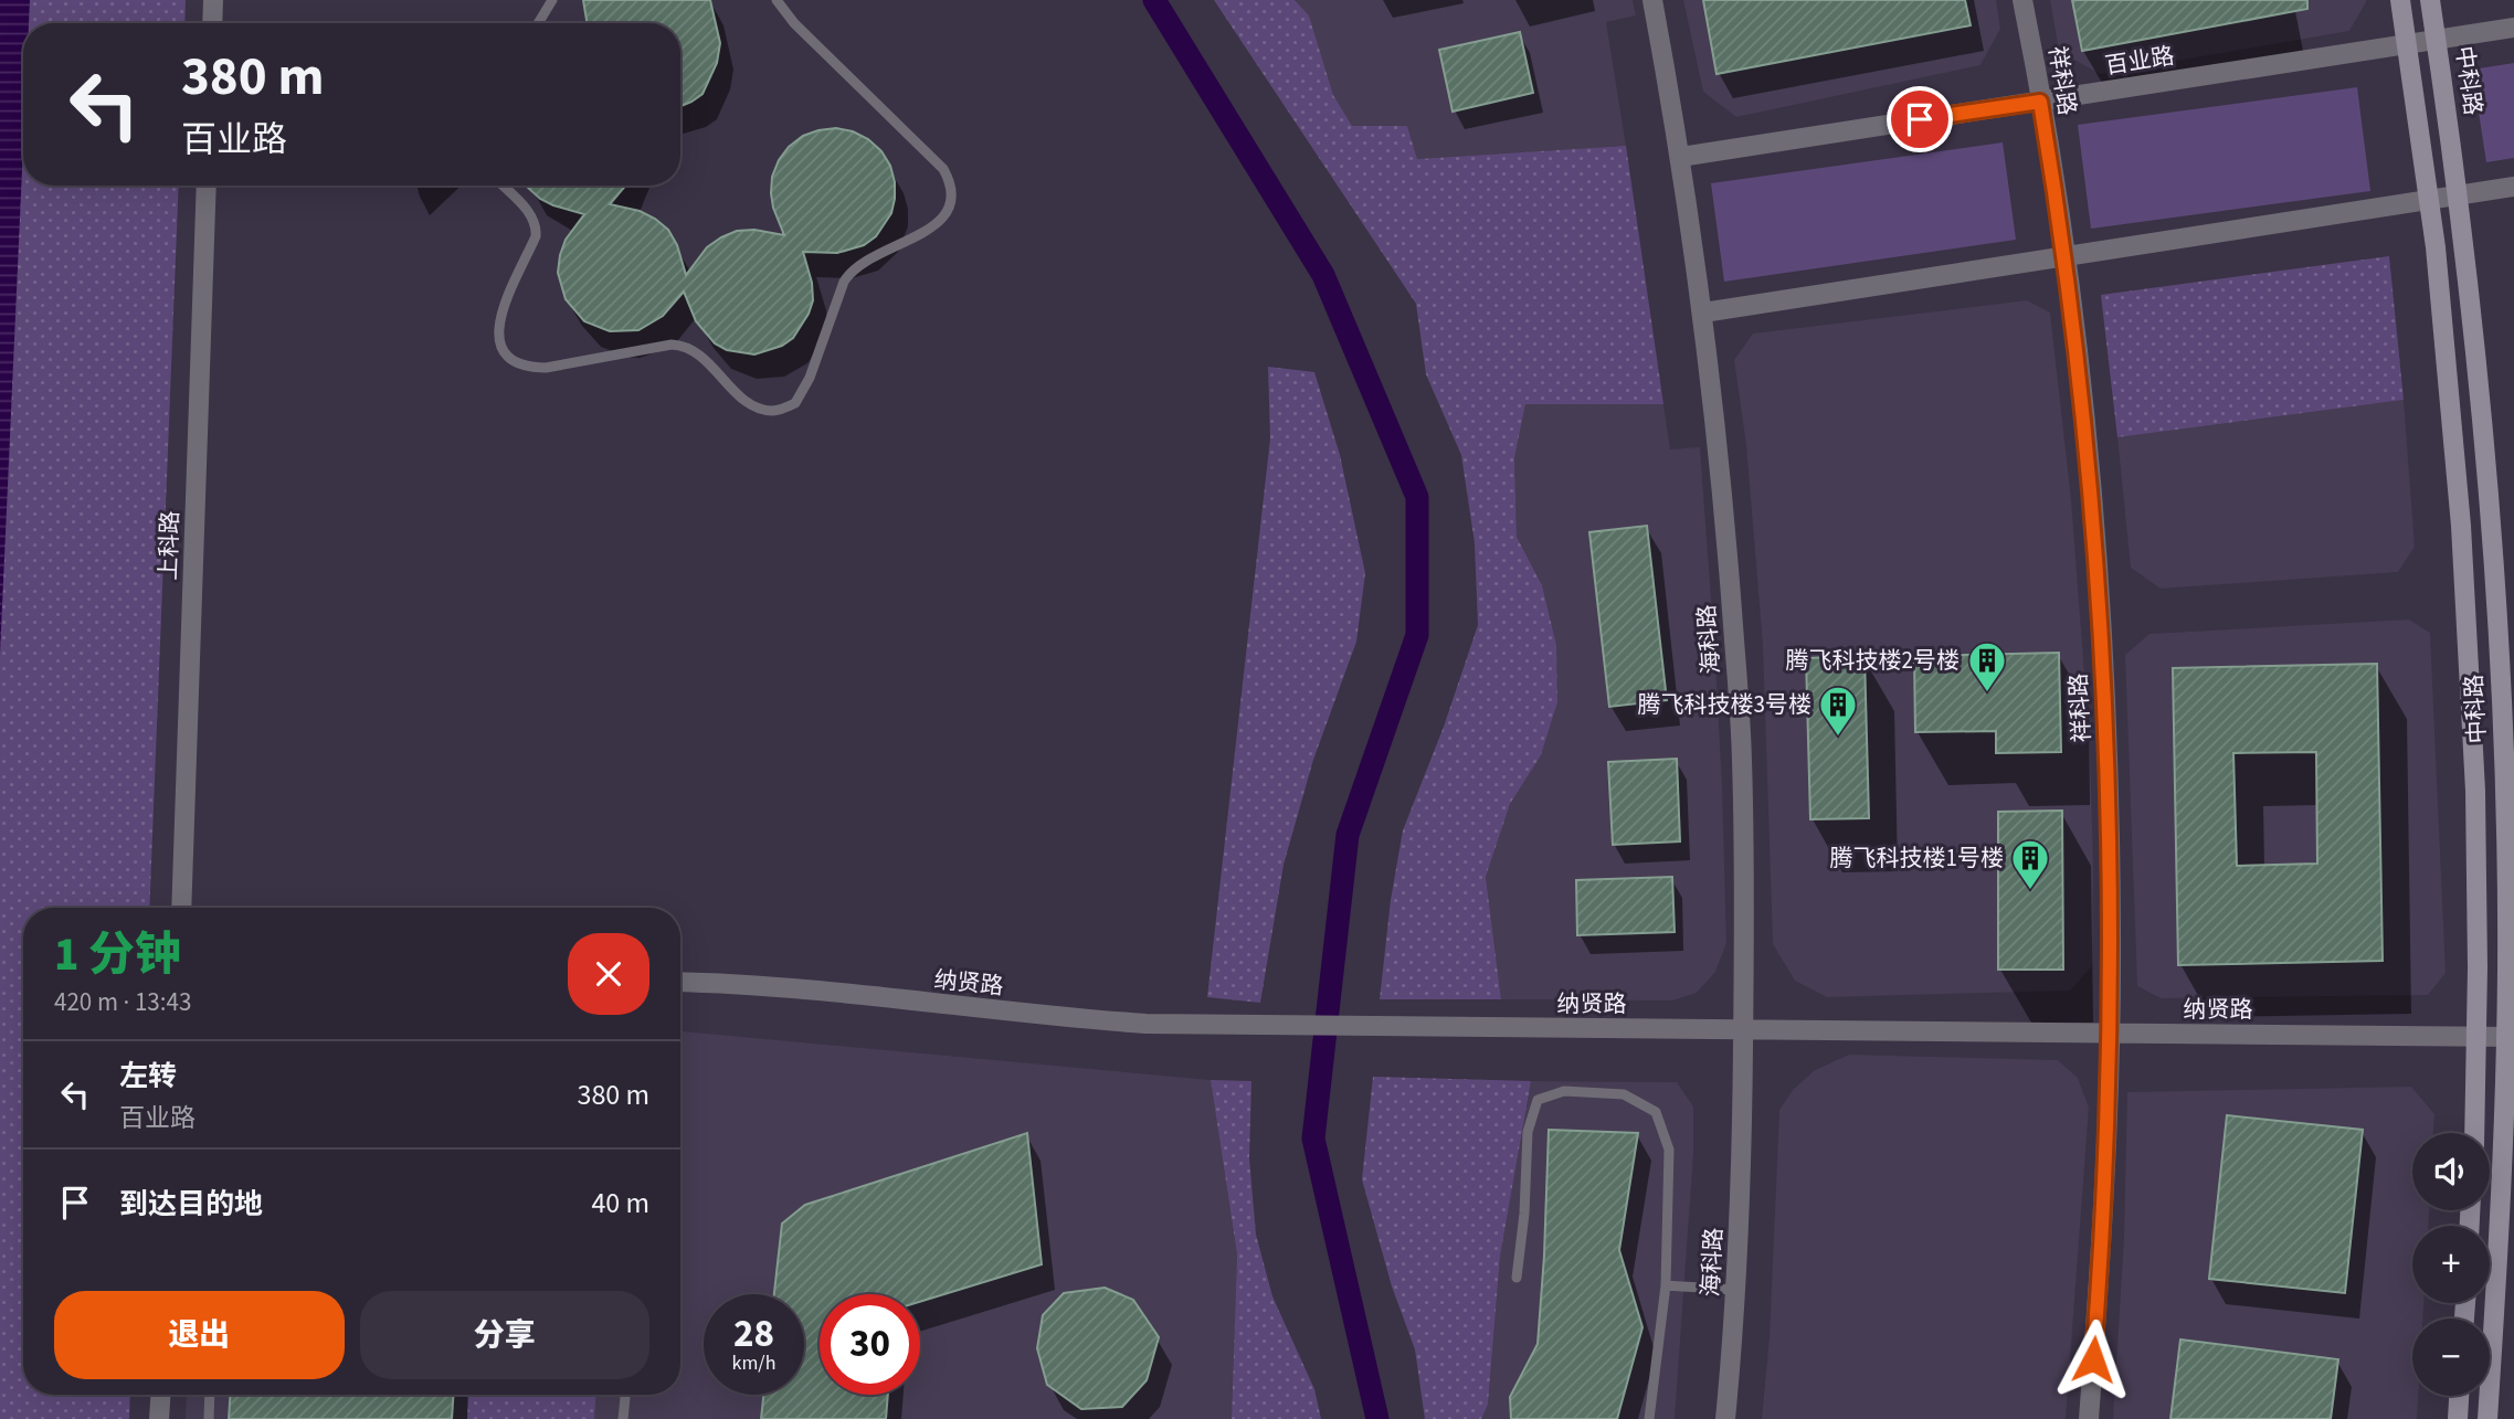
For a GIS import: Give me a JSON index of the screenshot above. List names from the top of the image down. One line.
{"streets":{"street":["百业路","祥科路","中科路","上科路","海科路","纳贤路"]},"crossings":[["百业路","祥科路"],["百业路","中科路"],["百业路","海科路"],["祥科路","纳贤路"],["中科路","纳贤路"],["海科路","纳贤路"]],"places":{"building":["腾飞科技楼2号楼","腾飞科技楼3号楼","腾飞科技楼1号楼"]},"page":{"turn":["380 m","百业路"],"heading":["1 分钟","420 m · 13:43"],"list":[{"name":"左转","note":"百业路","value":"380 m"},{"name":"到达目的地","value":"40 m"}],"map_buttons":["+","−"],"buttons":["退出","分享"],"speed":"28 km/h","limit":"30"}}
